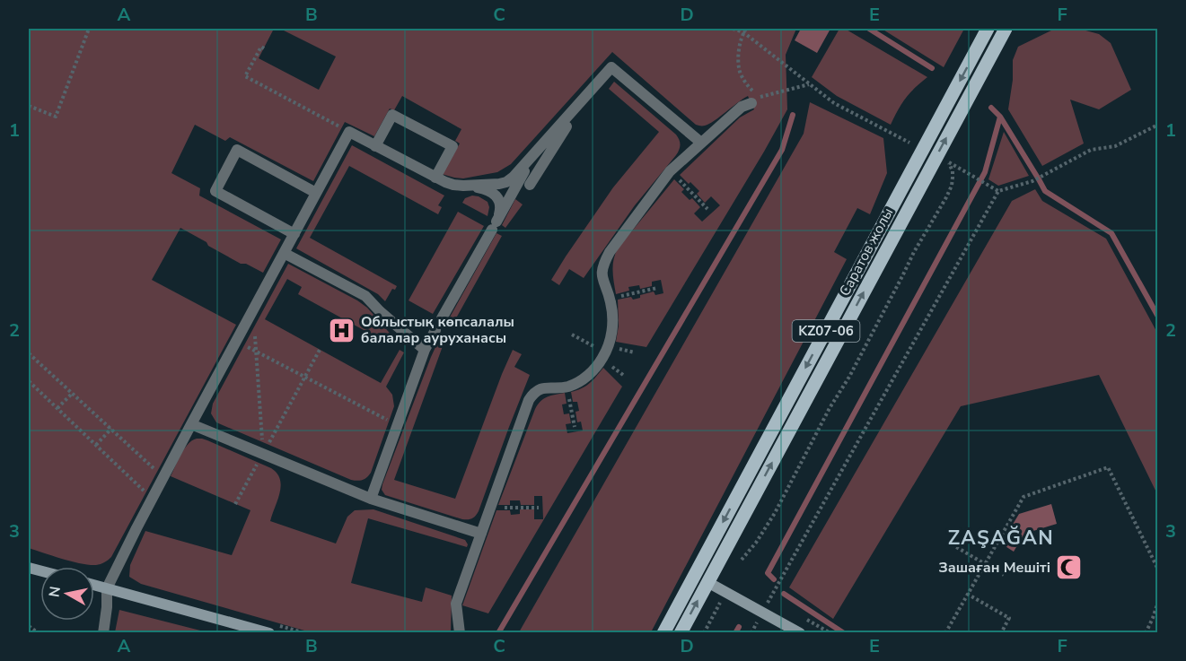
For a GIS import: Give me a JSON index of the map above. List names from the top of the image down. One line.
{"streets":{"main road":["Саратов жолы","KZ07-06"]},"districts":["ZAŞAĞAN"],"places":{"hospital":["Облыстық көпсалалы балалар ауруханасы"],"mosque":["Зашаған Мешіті"]},"north":"left","grid":{"columns":["A","B","C","D","E","F"],"rows":["1","2","3"]}}
